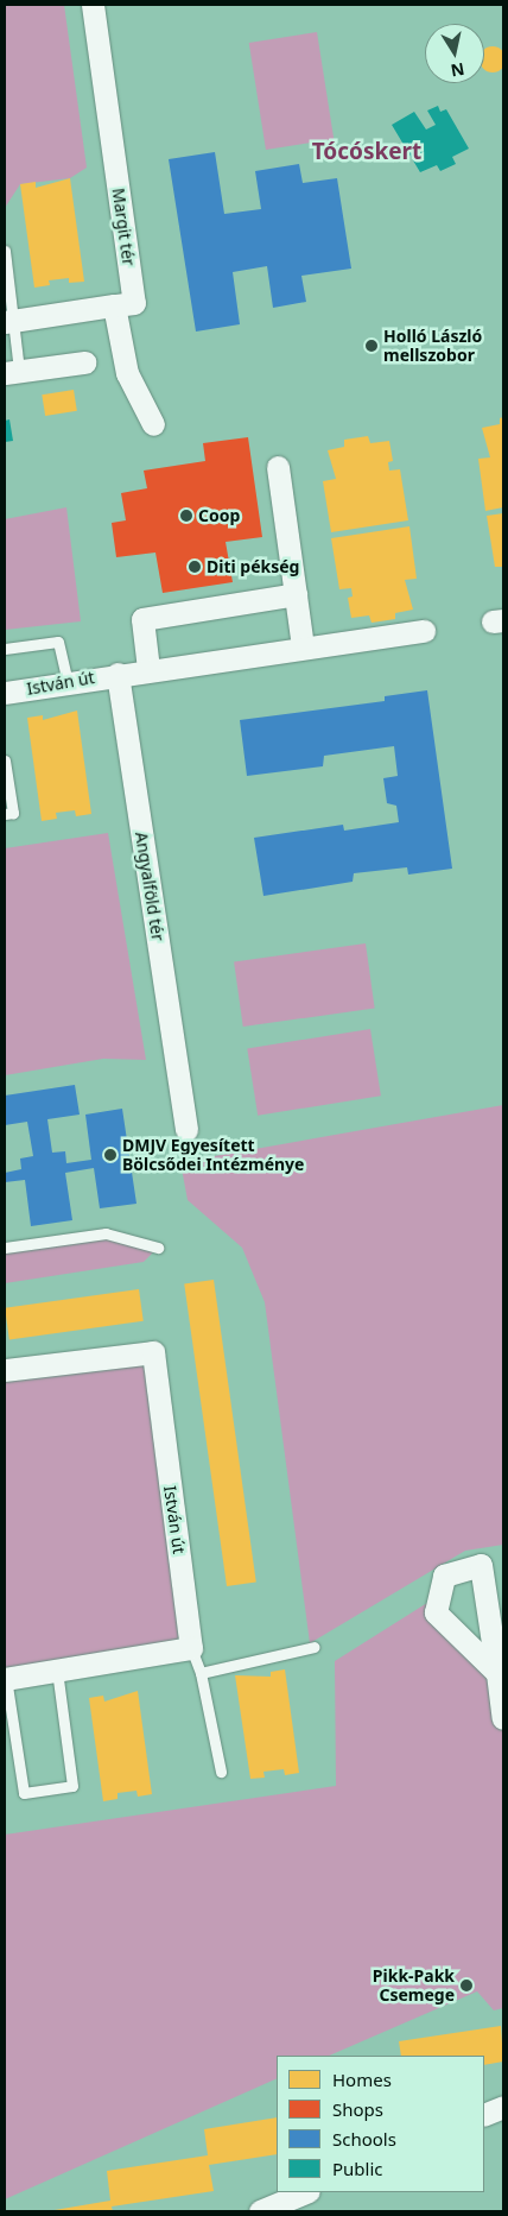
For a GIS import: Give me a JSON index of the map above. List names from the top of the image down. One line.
{"streets":{"street":["Margit tér","István út","Angyalföld tér"]},"crossings":[["István út","Angyalföld tér"]],"districts":["Tócóskert"],"places":["Holló László mellszobor","Coop","Diti pékség","DMJV Egyesített Bölcsődei Intézménye","Pikk-Pakk Csemege"],"legend":["Homes","Shops","Schools","Public"],"north":"bottom"}
